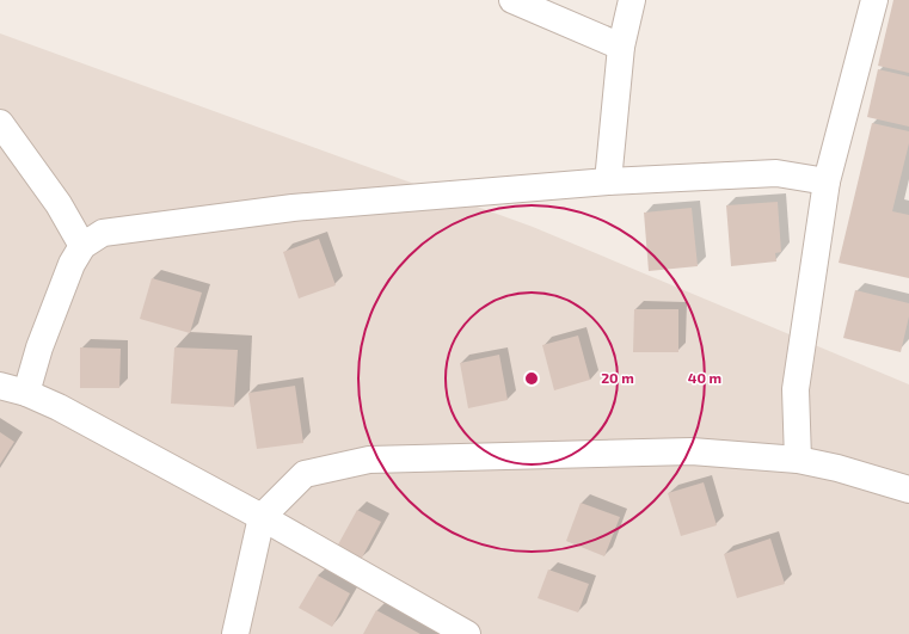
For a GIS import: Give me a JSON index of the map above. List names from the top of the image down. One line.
{"rings":["20 m","40 m"]}
